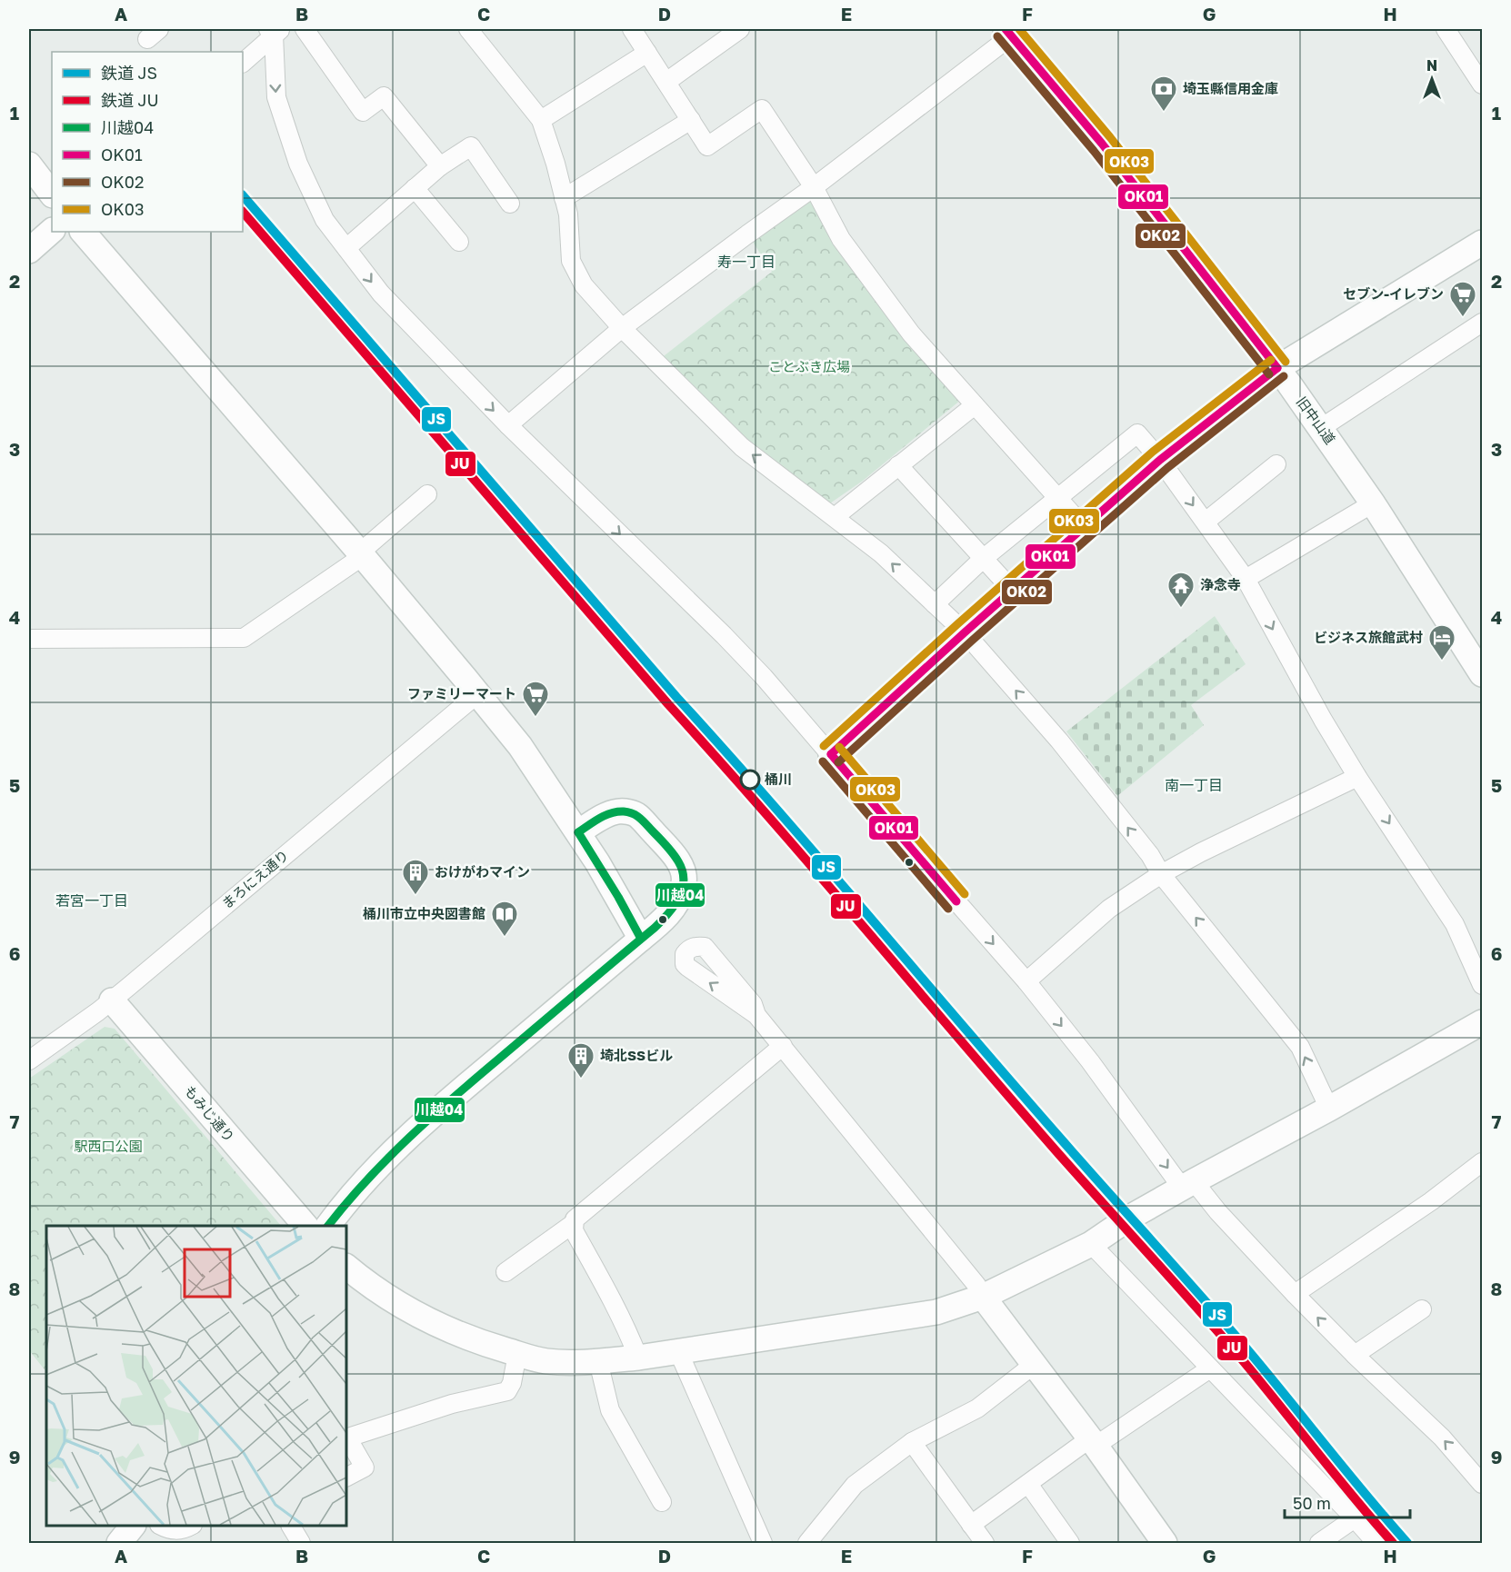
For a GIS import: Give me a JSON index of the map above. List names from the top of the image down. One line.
{"streets":{"street":["旧中山道","まろにえ通り","もみじ通り"]},"crossings":[["まろにえ通り","もみじ通り"]],"districts":["寿一丁目","南一丁目","若宮一丁目"],"parks":["ことぶき広場","駅西口公園"],"places":{"bank":["埼玉縣信用金庫"],"supermarket":["セブン-イレブン","ファミリーマート"],"temple":["浄念寺"],"hotel":["ビジネス旅館武村"],"other":["桶川"],"building":["おけがわマイン","埼北SSビル"],"library":["桶川市立中央図書館"]},"lines":["transit line OK01","transit line OK03","transit line OK02","rail line JS","rail line JU","transit line 川越04"],"legend":["鉄道 JS","鉄道 JU","川越04","OK01","OK02","OK03"],"scale_bar":"50 m","north":"top","grid":{"columns":["A","B","C","D","E","F","G","H"],"rows":["1","2","3","4","5","6","7","8","9"]}}
